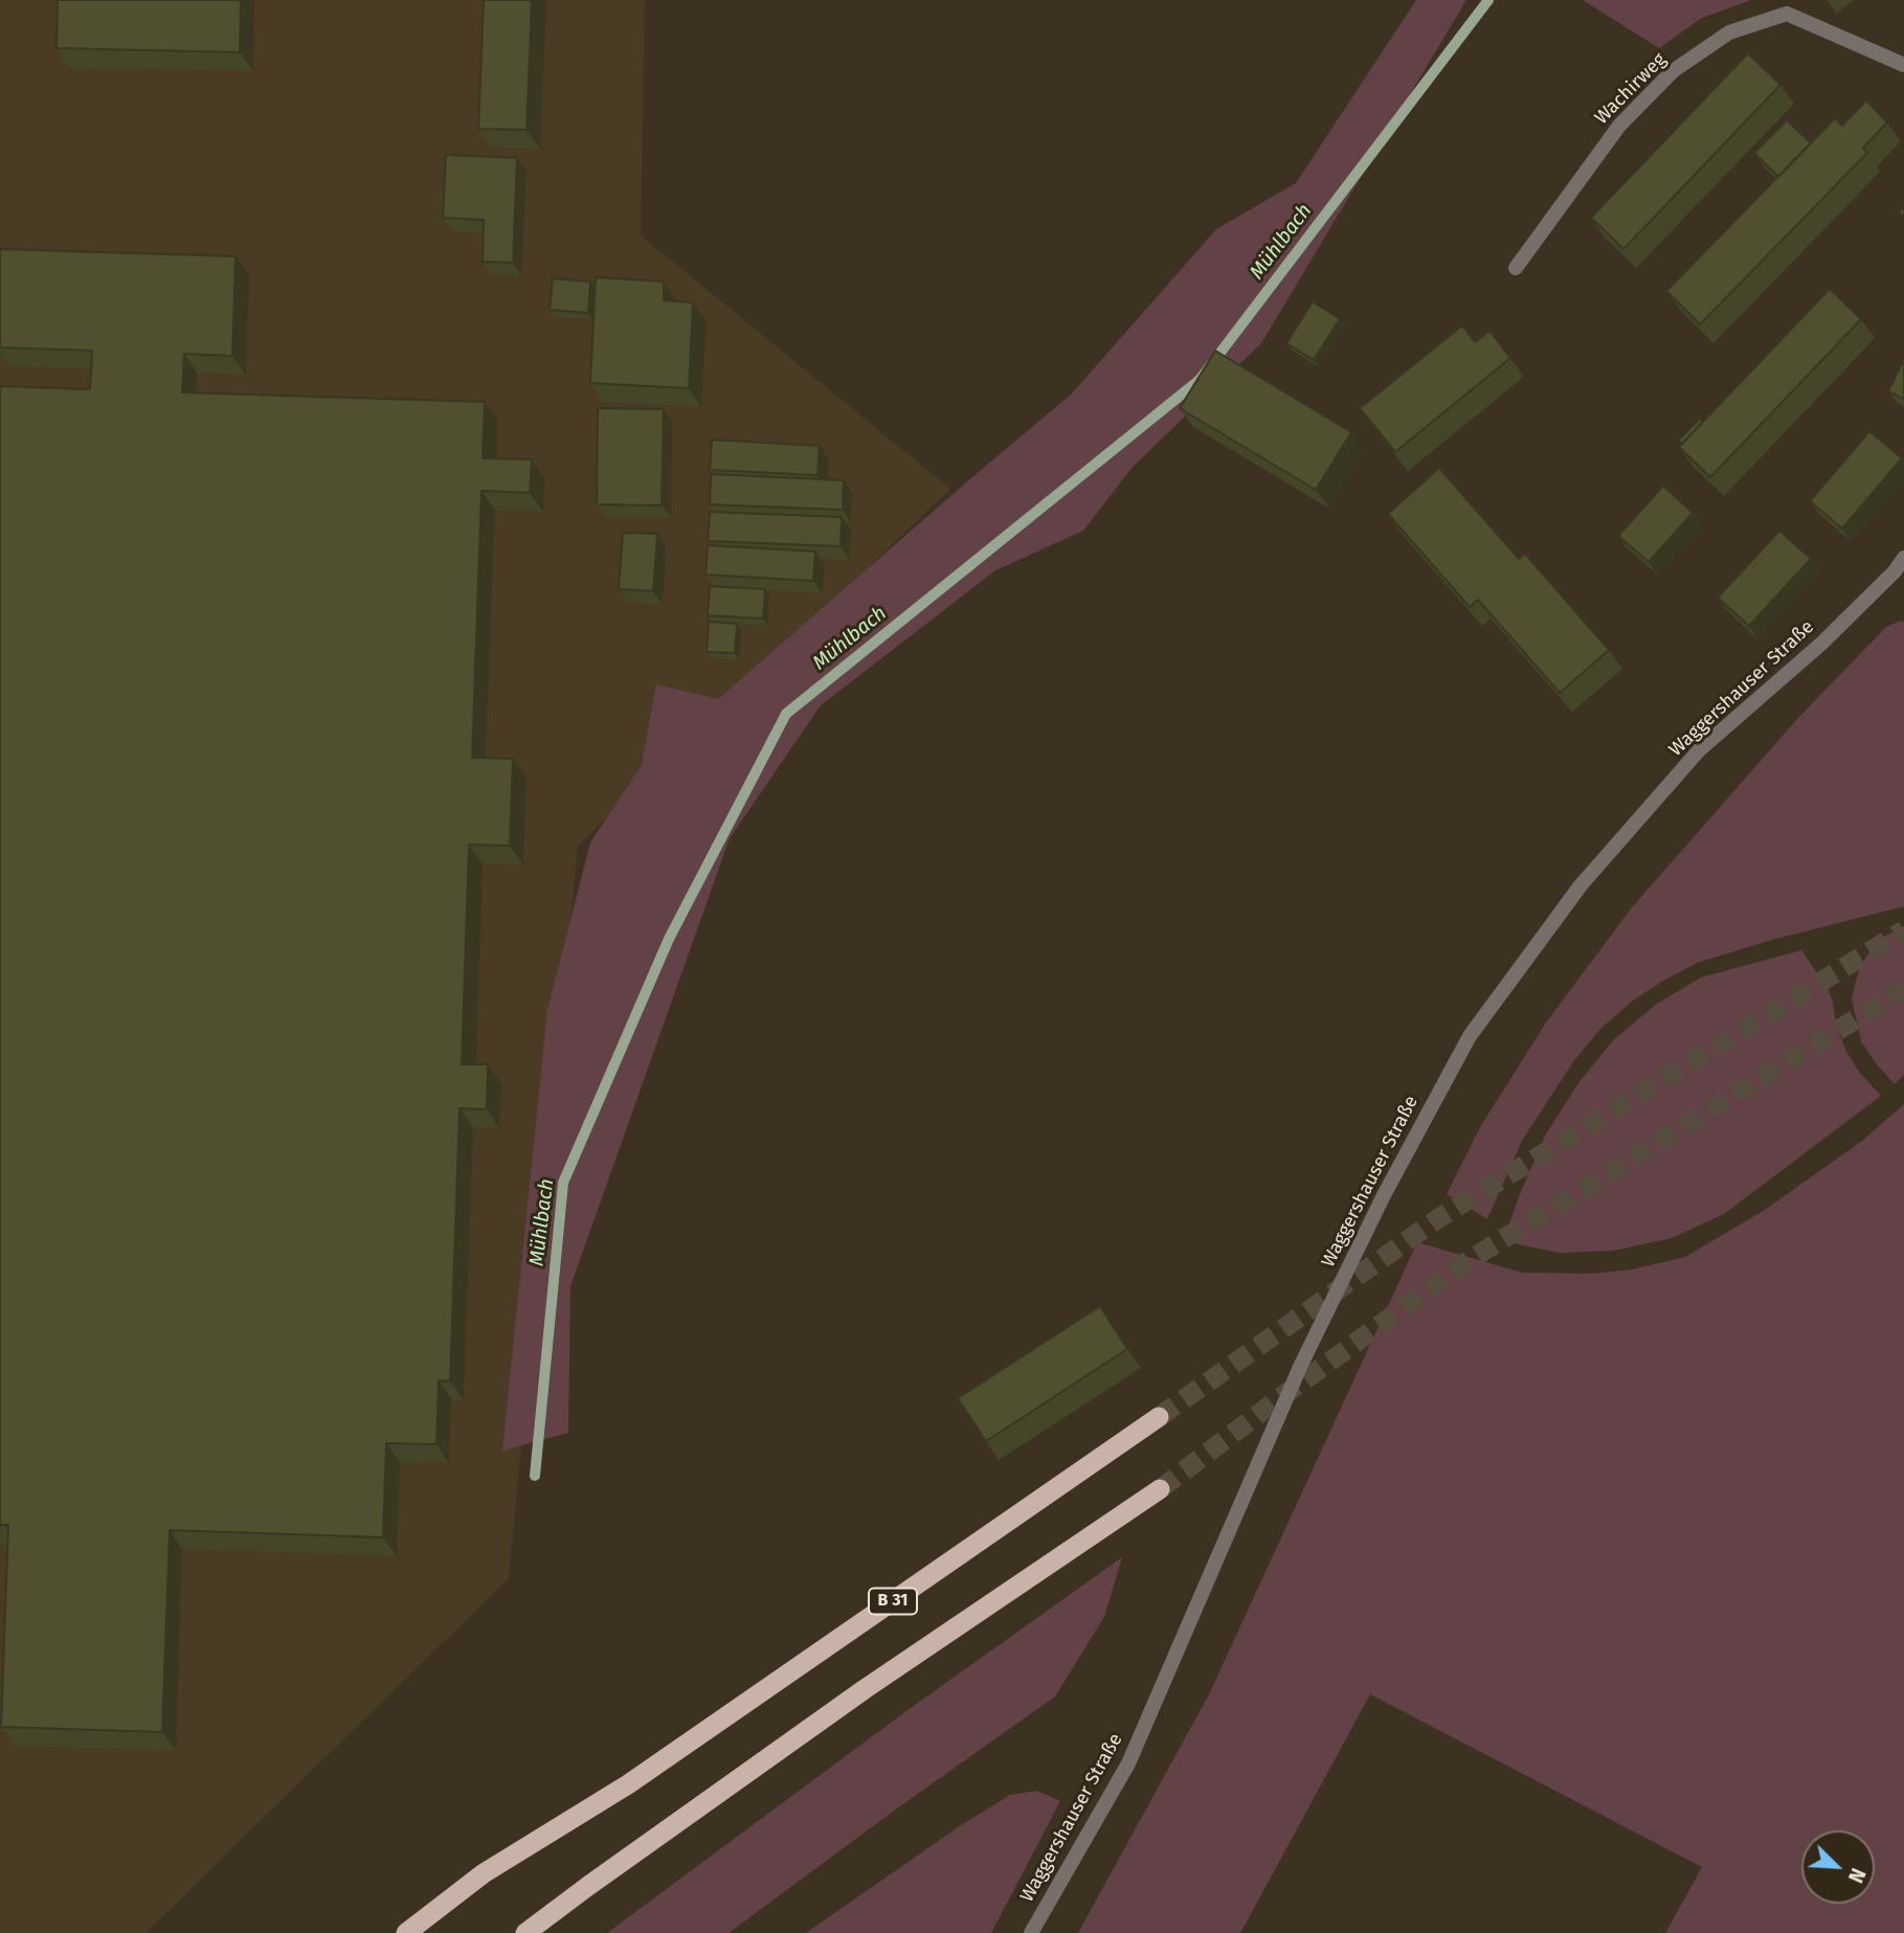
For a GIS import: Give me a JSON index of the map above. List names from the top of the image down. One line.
{"streets":{"highway":["B 31"],"street":["Wachirweg","Waggershauser Straße"]},"water":["Mühlbach"],"north":"bottom right"}
